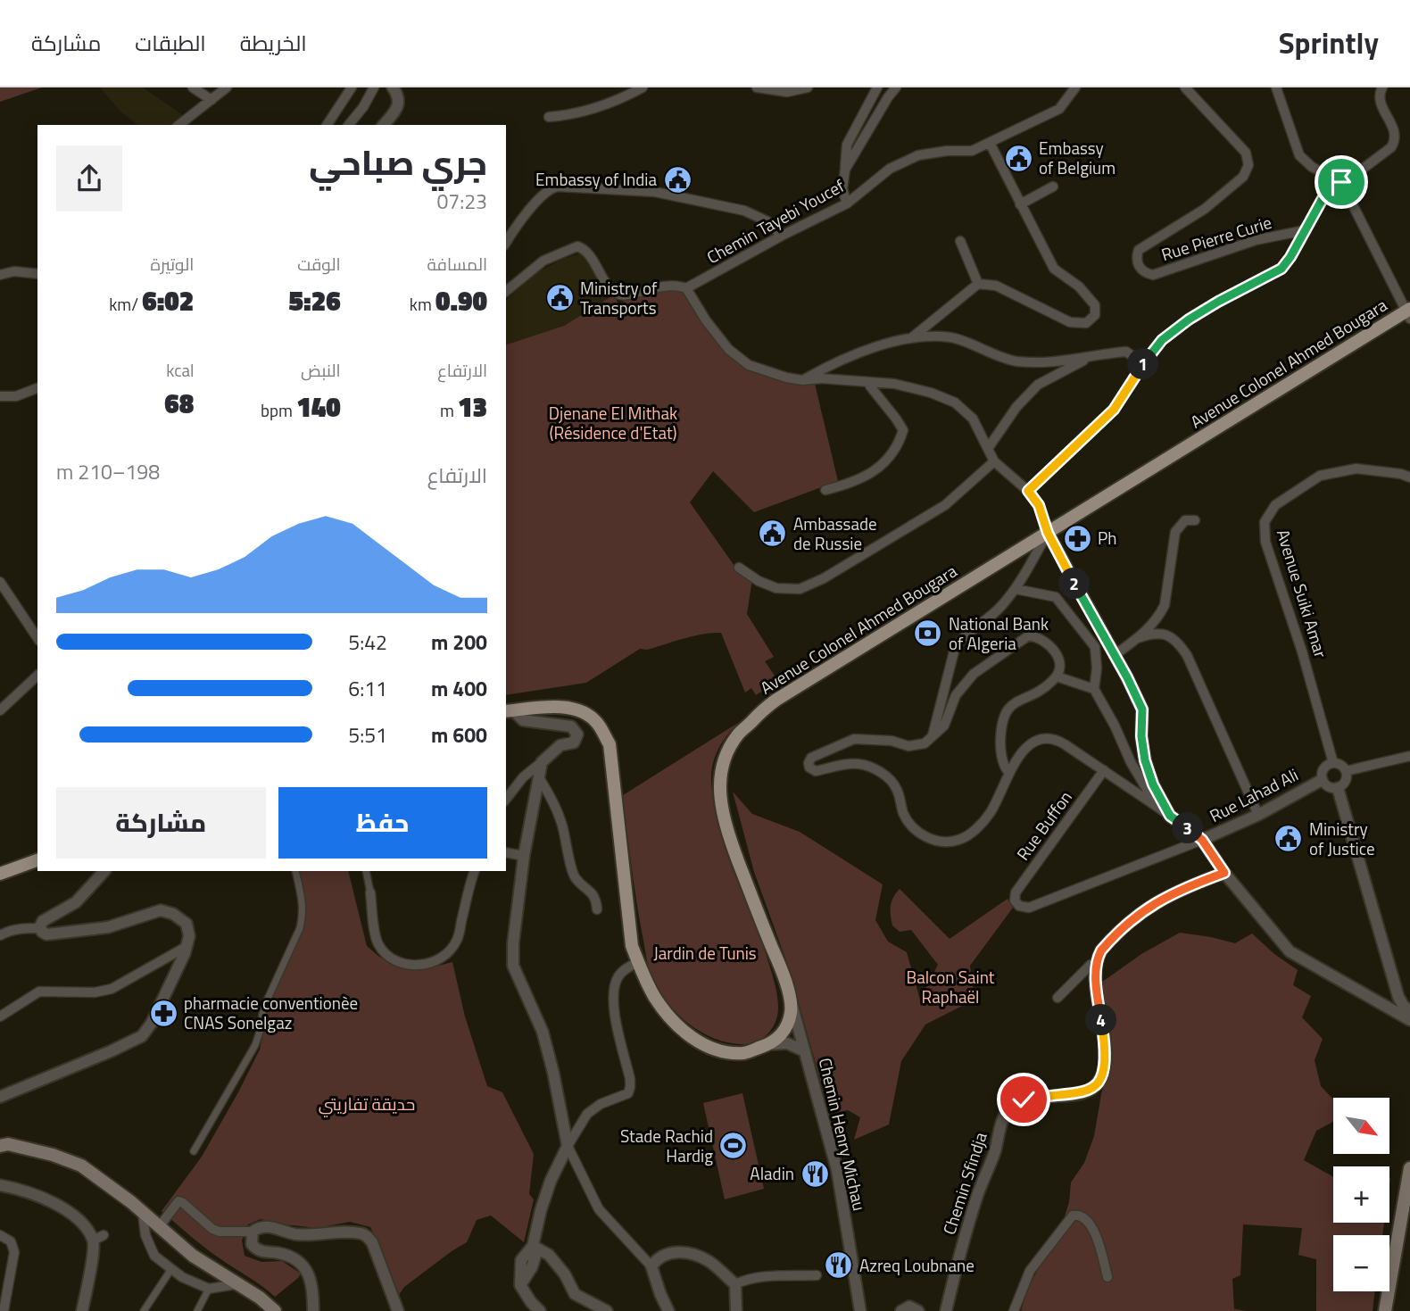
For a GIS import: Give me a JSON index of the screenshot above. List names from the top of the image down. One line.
{"streets":{"main road":["Avenue Colonel Ahmed Bougara"],"street":["Chemin Tayebi Youcef","Rue Pierre Curie","Avenue Suiki Amar","Rue Lahad Ali","Rue Buffon","Chemin Henry Michau","Chemin Sfindja"]},"crossings":[["Avenue Colonel Ahmed Bougara","Chemin Henry Michau"],["Avenue Suiki Amar","Rue Lahad Ali"],["Rue Lahad Ali","Rue Buffon"]],"parks":["Djenane El Mithak (Résidence d'Etat)","Jardin de Tunis","Balcon Saint Raphaël","حديقة تفاريتي"],"places":{"public building":["Embassy of Belgium","Embassy of India","Ministry of Transports","Ambassade de Russie","Ministry of Justice"],"pharmacy":["Ph","pharmacie conventionèe CNAS Sonelgaz"],"bank":["National Bank of Algeria"],"sports":["Stade Rachid Hardig"],"restaurant":["Aladin","Azreq Loubnane"]},"north":"bottom right","page":{"header":"Sprintly","nav":["الخريطة","الطبقات","مشاركة"],"heading":["جري صباحي","07:23"],"stats":[["المسافة","0.90 km"],["الوقت","5:26"],["الوتيرة","6:02 /km"],["الارتفاع","13 m"],["النبض","140 bpm"],["kcal","68"]],"pins":["1","2","3","4"],"chart":["الارتفاع","198–210 m"],"list":[{"name":"200 m","note":"5:42"},{"name":"400 m","note":"6:11"},{"name":"600 m","note":"5:51"}],"buttons":["حفظ","مشاركة"],"map_buttons":["+","−"]}}
